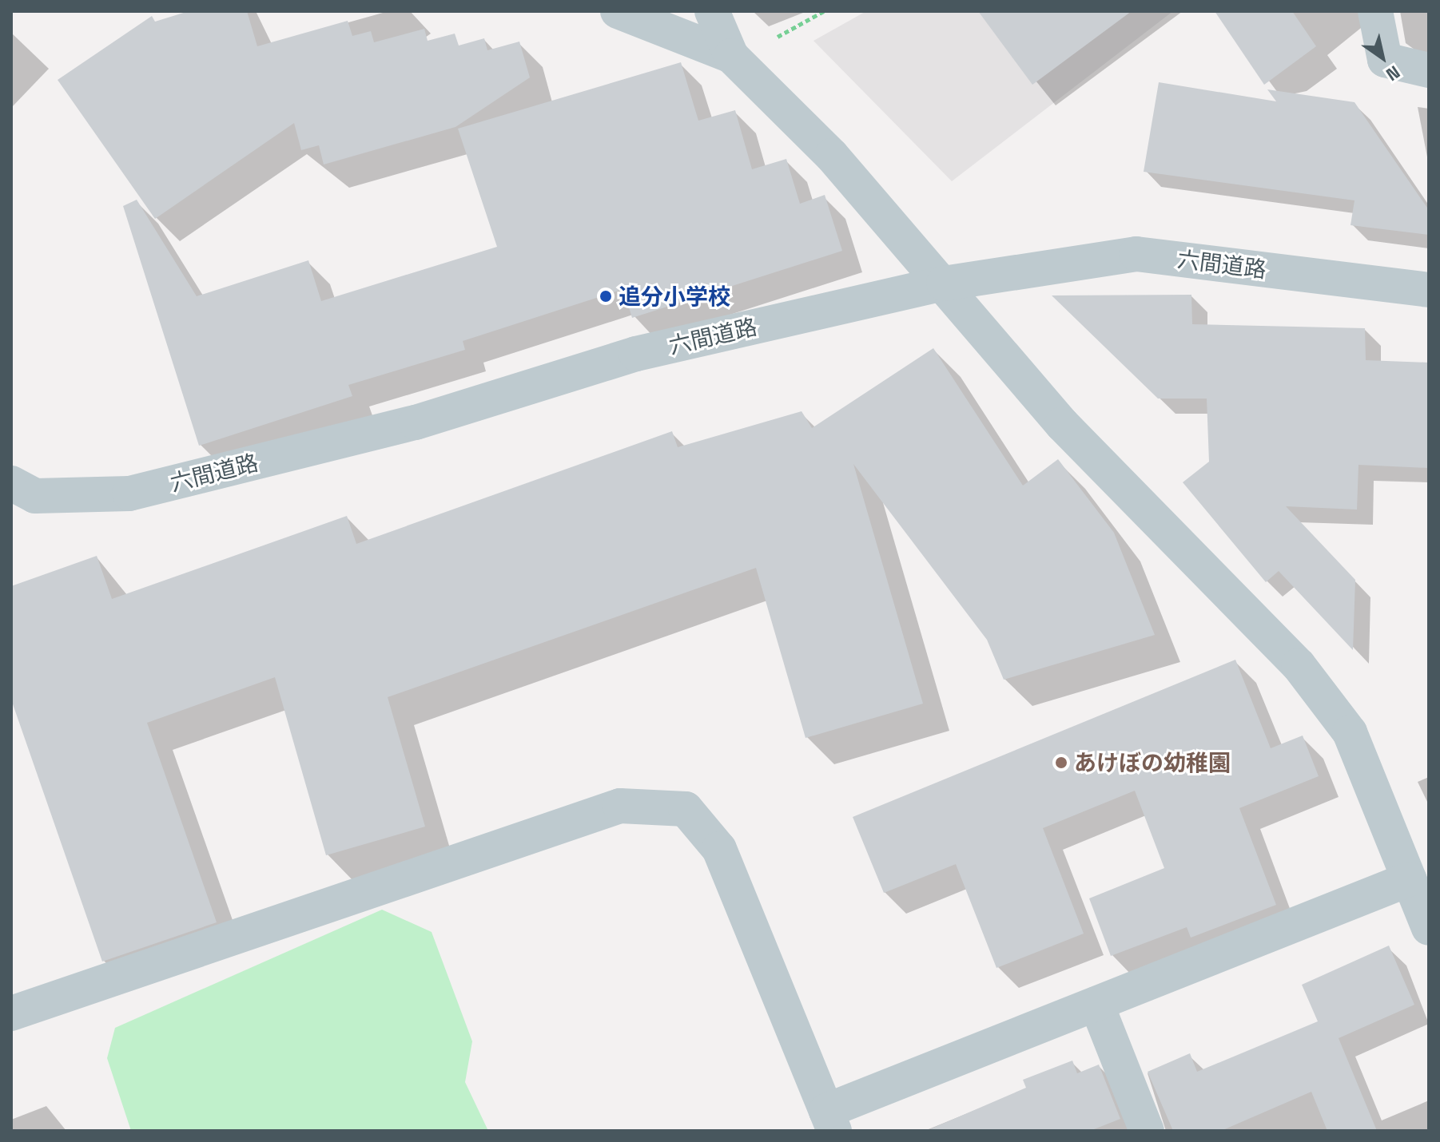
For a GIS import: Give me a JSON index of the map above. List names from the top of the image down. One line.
{"streets":{"street":["六間道路"]},"places":["追分小学校","あけぼの幼稚園"],"north":"bottom right"}
